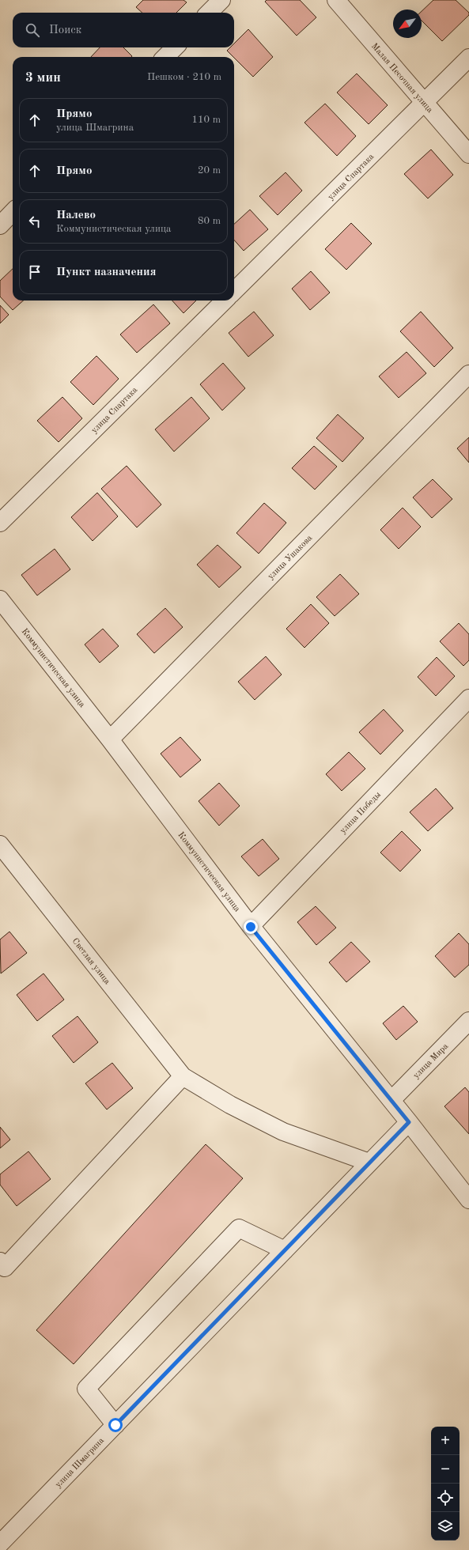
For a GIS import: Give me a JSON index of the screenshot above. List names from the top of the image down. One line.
{"streets":{"street":["Малая Песочная улица","улица Спартака","улица Ушакова","Коммунистическая улица","улица Победы","Светлая улица","улица Мира","улица Шмагрина"]},"crossings":[["Малая Песочная улица","улица Спартака"],["улица Ушакова","Коммунистическая улица"],["Коммунистическая улица","улица Победы"],["Коммунистическая улица","улица Мира"],["Коммунистическая улица","улица Шмагрина"]],"north":"bottom left","page":{"search":"Поиск","heading":["3 мин","Пешком · 210 m"],"list":[["Прямо","улица Шмагрина","110 m"],["Прямо","20 m"],["Налево","Коммунистическая улица","80 m"],"Пункт назначения"],"map_buttons":["+","−"]}}
